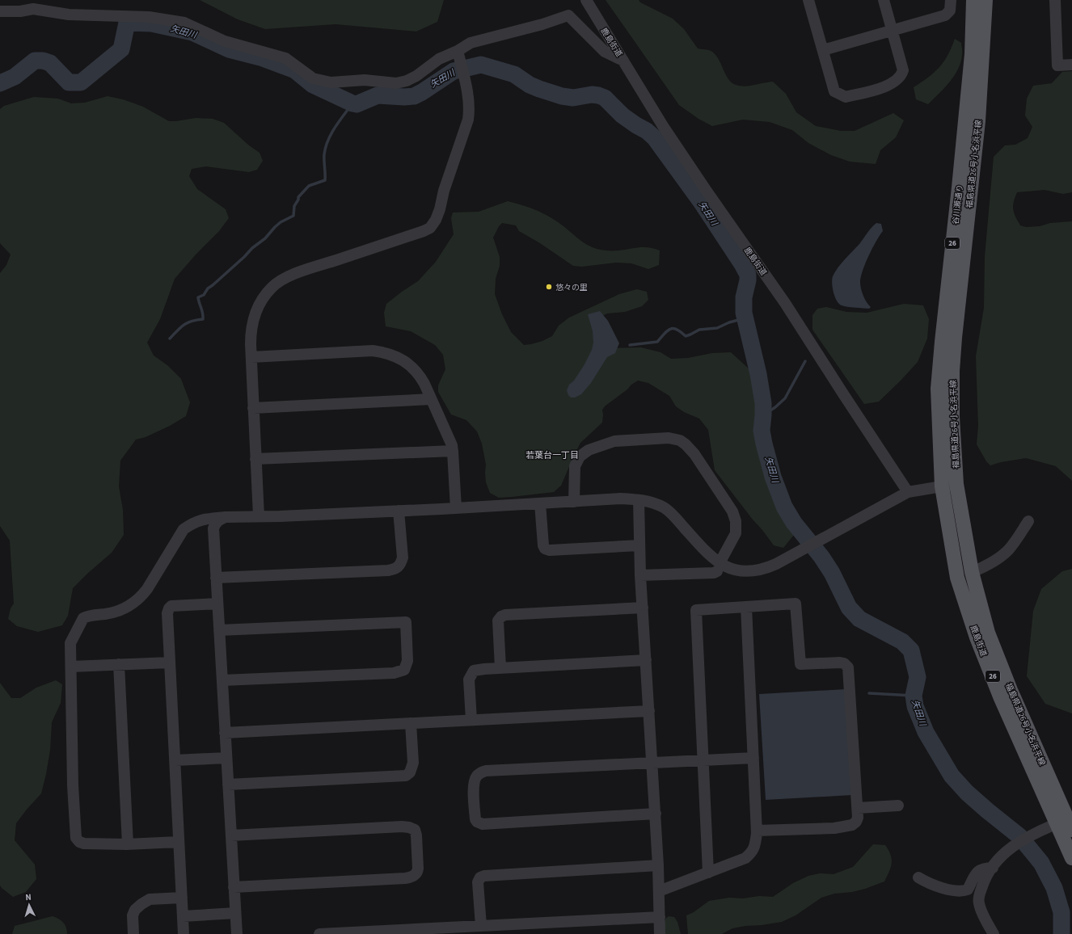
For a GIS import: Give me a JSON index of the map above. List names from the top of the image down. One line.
{"streets":{"main road":["鹿島街道","福島県道26号小名浜平線","谷川瀬通り","26"]},"crossings":[["鹿島街道","谷川瀬通り"]],"districts":["若葉台一丁目"],"water":["矢田川"],"places":["悠々の里"],"north":"top"}
